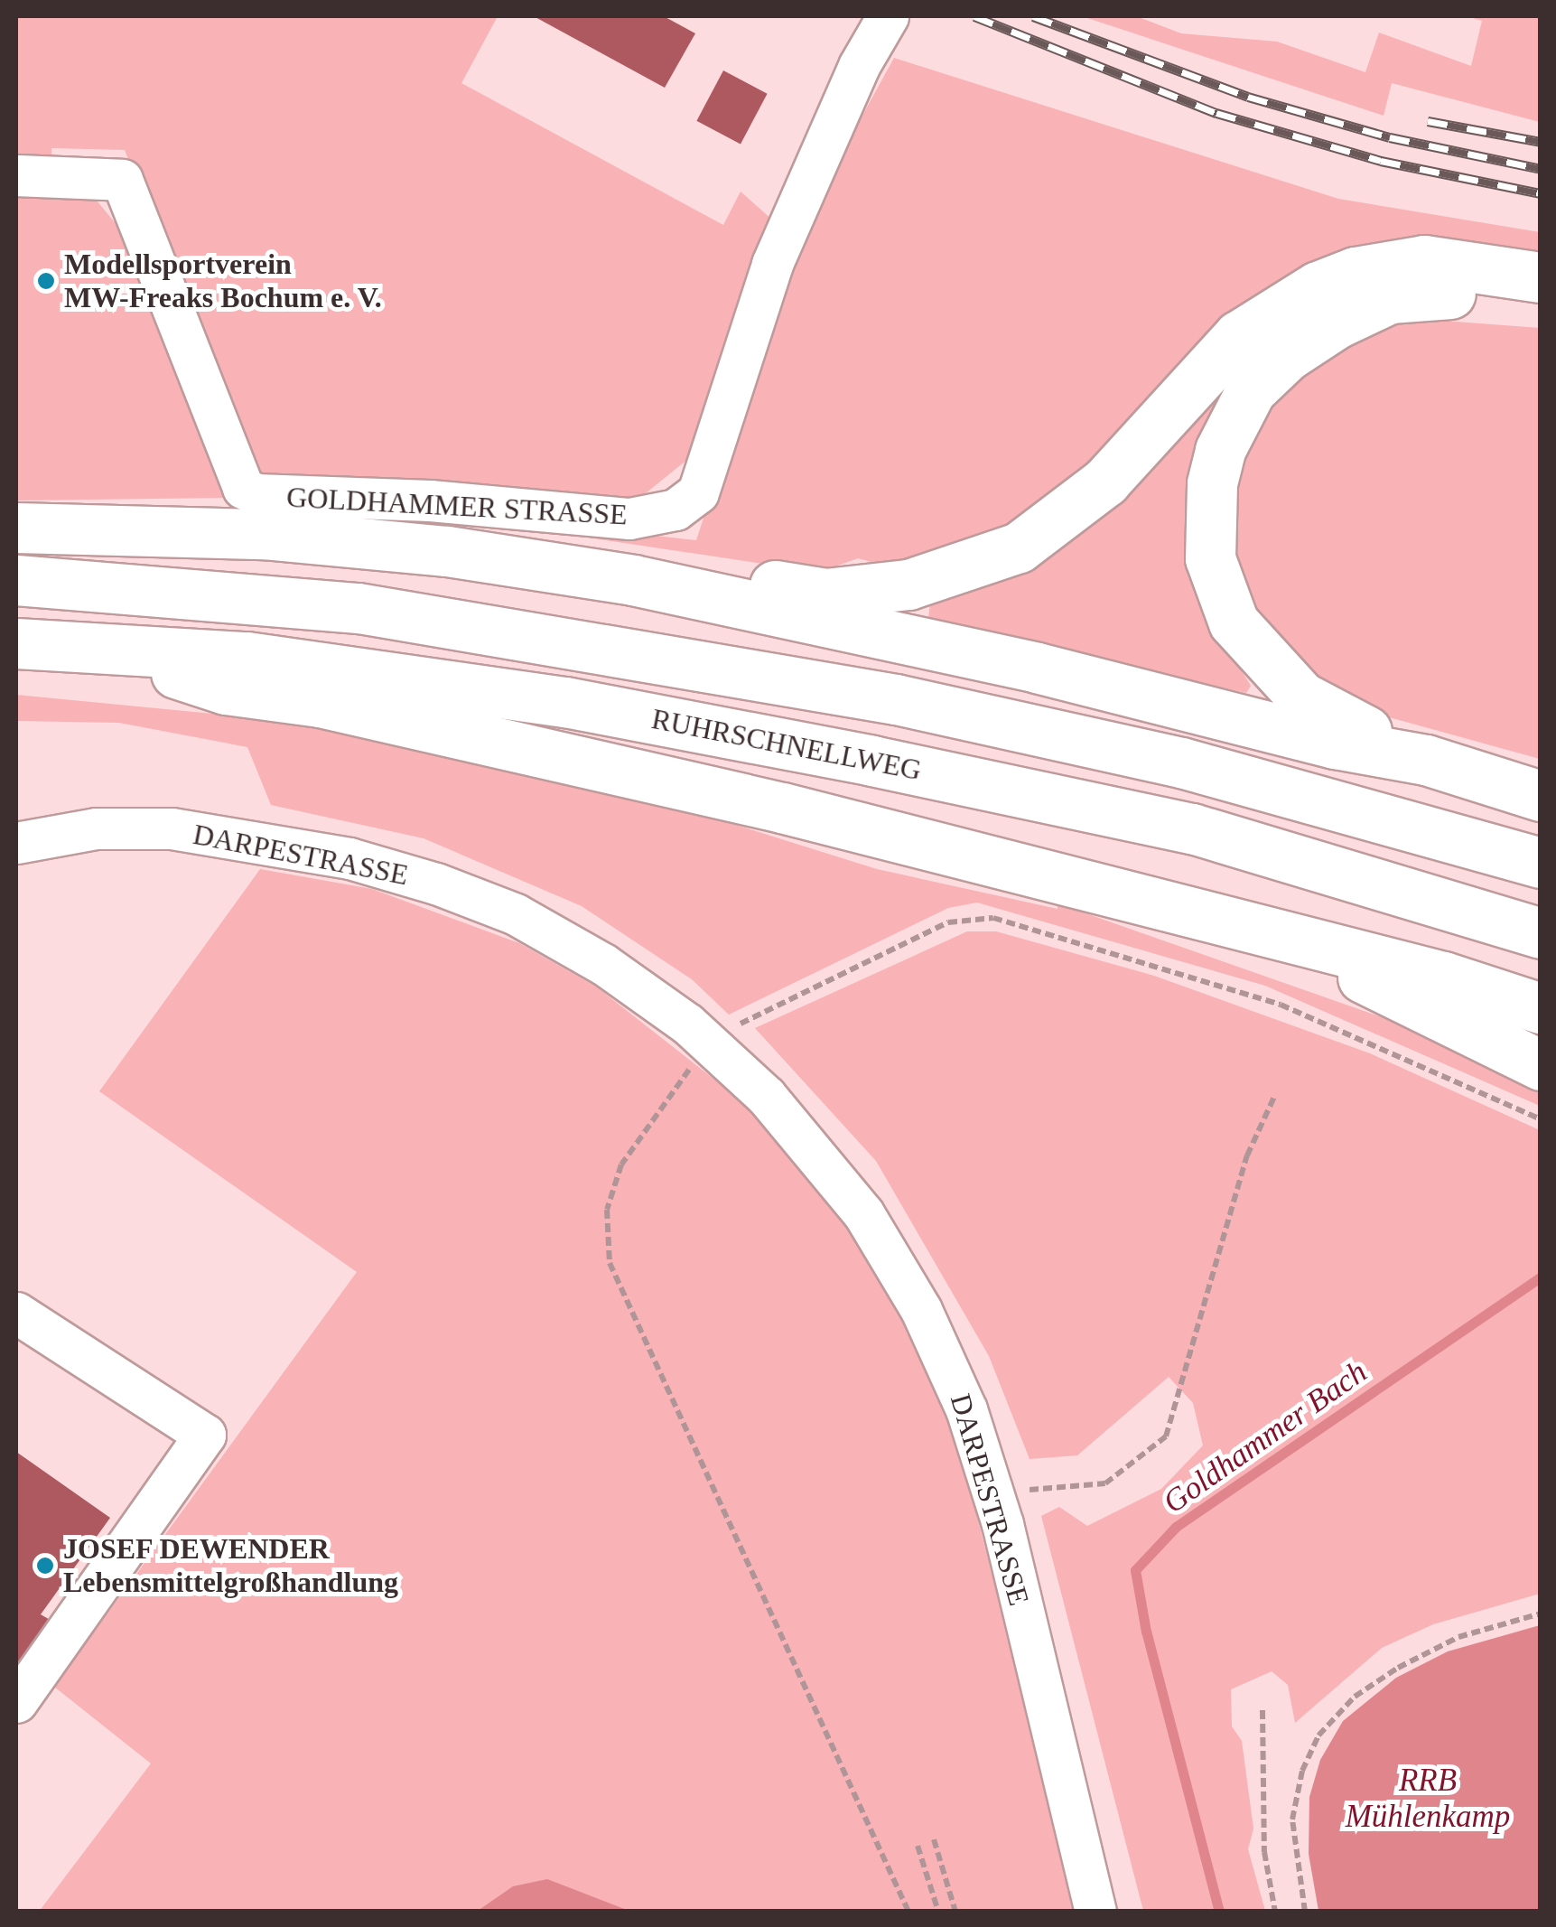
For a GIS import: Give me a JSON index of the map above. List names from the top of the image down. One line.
{"streets":{"highway":["RUHRSCHNELLWEG"],"street":["GOLDHAMMER STRASSE","DARPESTRASSE"]},"water":["Goldhammer Bach","RRB Mühlenkamp"],"places":["Modellsportverein MW-Freaks Bochum e. V.","JOSEF DEWENDER Lebensmittelgroßhandlung"]}
